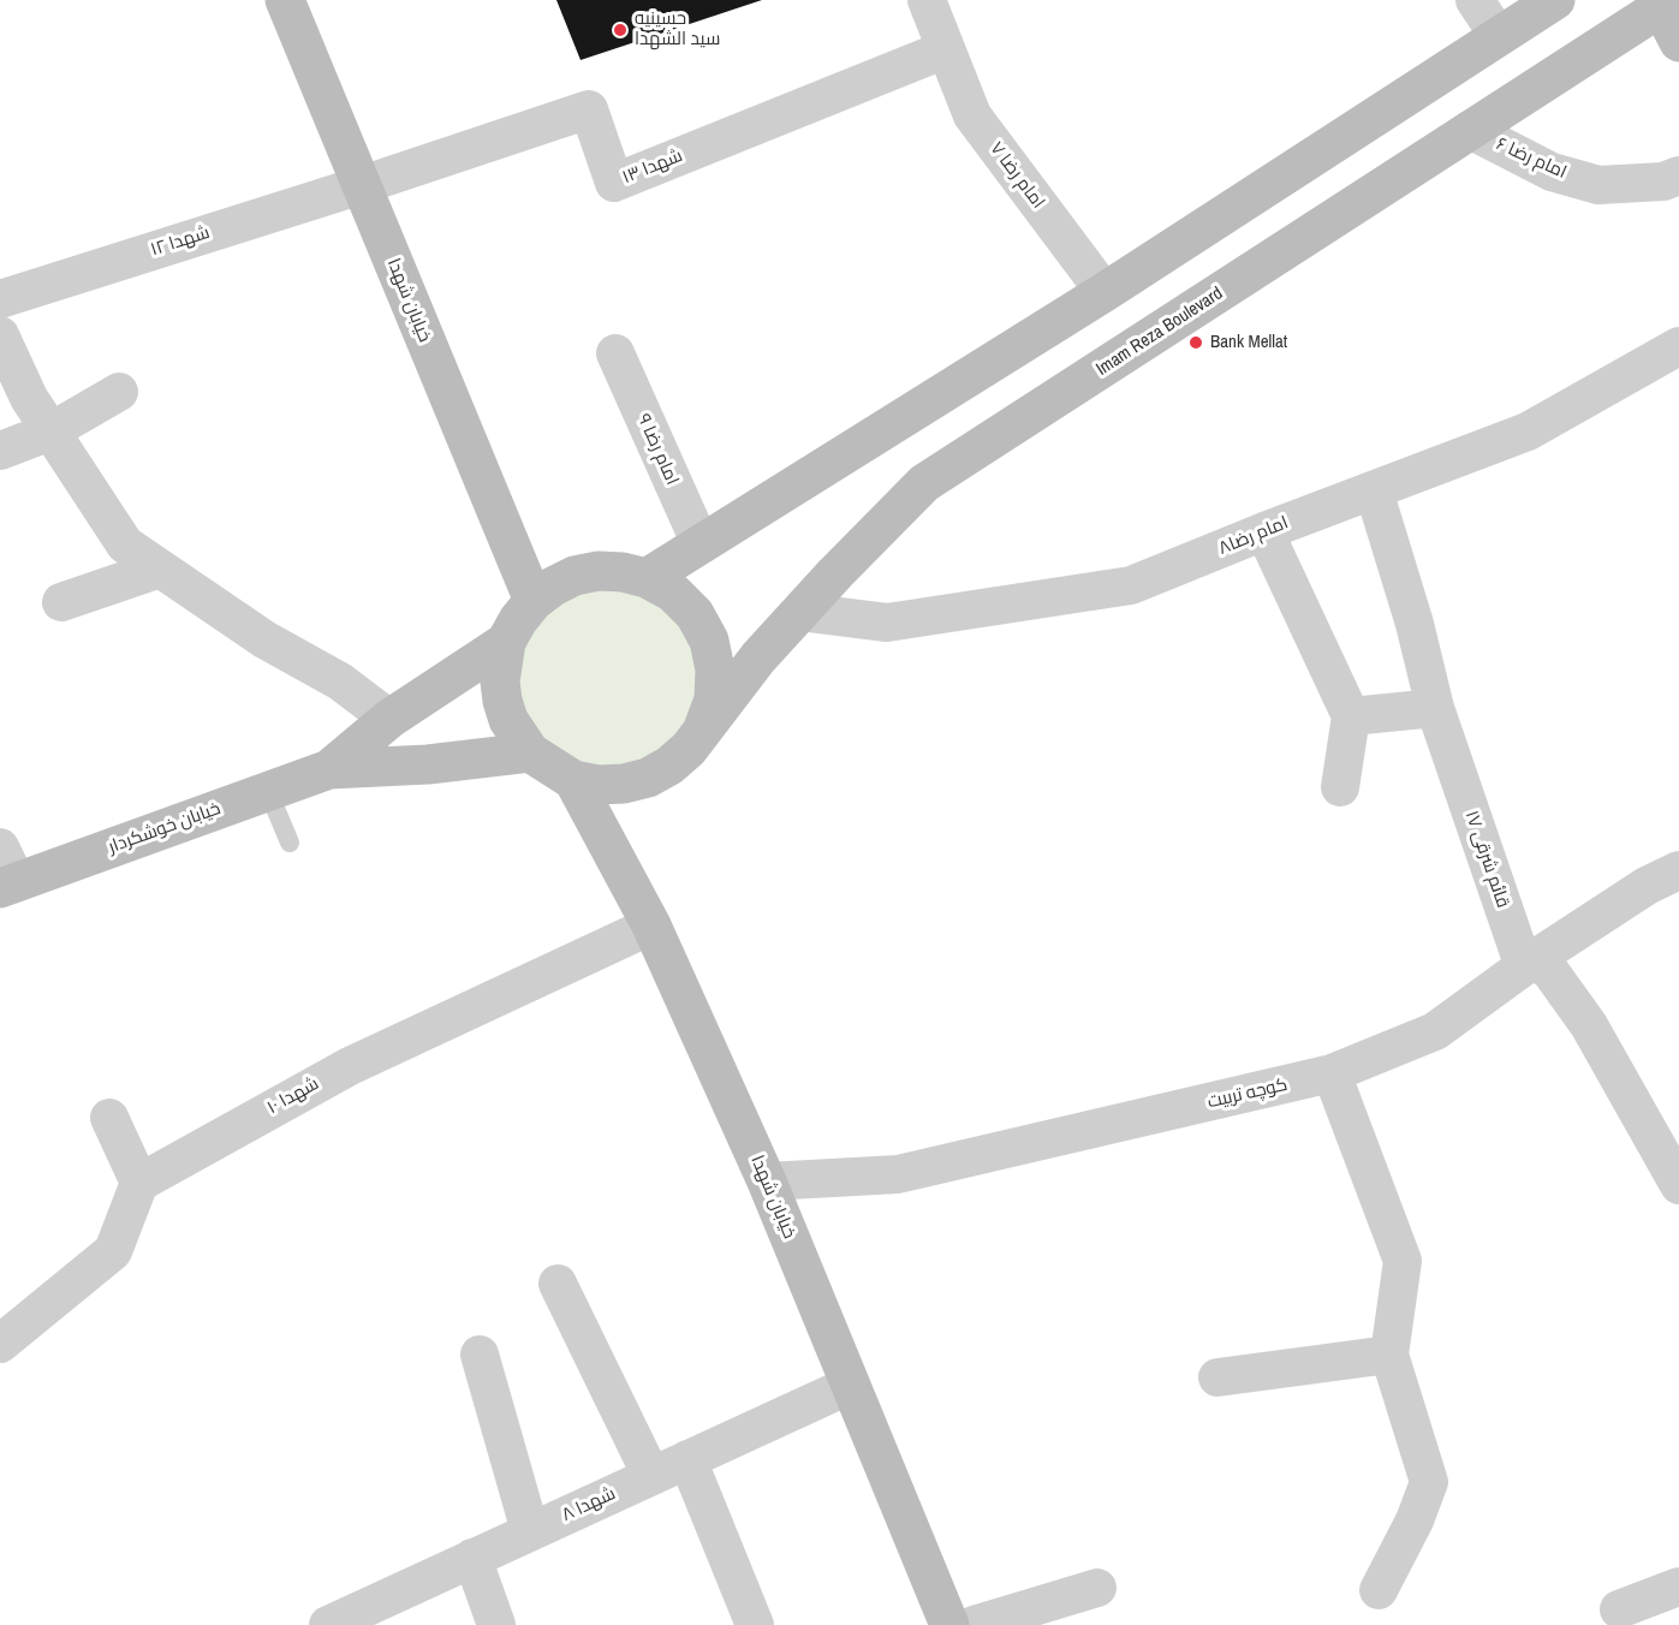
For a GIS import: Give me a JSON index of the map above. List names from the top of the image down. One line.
{"streets":{"main road":["خیابان شهدا","Imam Reza Boulevard","خیابان خوشکردار"],"street":["امام رضا ۶","شهدا ۱۳","امام رضا ۷","شهدا ۱۲","امام رضا ۹","۸امام رضا","قائم شرقی ۱۷","کوچه تربیت","شهدا ۱۰","شهدا ۸"]},"crossings":[["امام رضا ۶","Imam Reza Boulevard"],["شهدا ۱۳","امام رضا ۷"],["شهدا ۱۳","شهدا ۱۲"],["شهدا ۱۳","خیابان شهدا"],["شهدا ۱۲","خیابان شهدا"],["خیابان شهدا","Imam Reza Boulevard"],["خیابان شهدا","کوچه تربیت"],["خیابان شهدا","شهدا ۱۰"],["خیابان شهدا","شهدا ۸"],["Imam Reza Boulevard","۸امام رضا"],["۸امام رضا","قائم شرقی ۱۷"],["قائم شرقی ۱۷","کوچه تربیت"]],"places":["حسینیه سید الشهدا","Bank Mellat"]}
